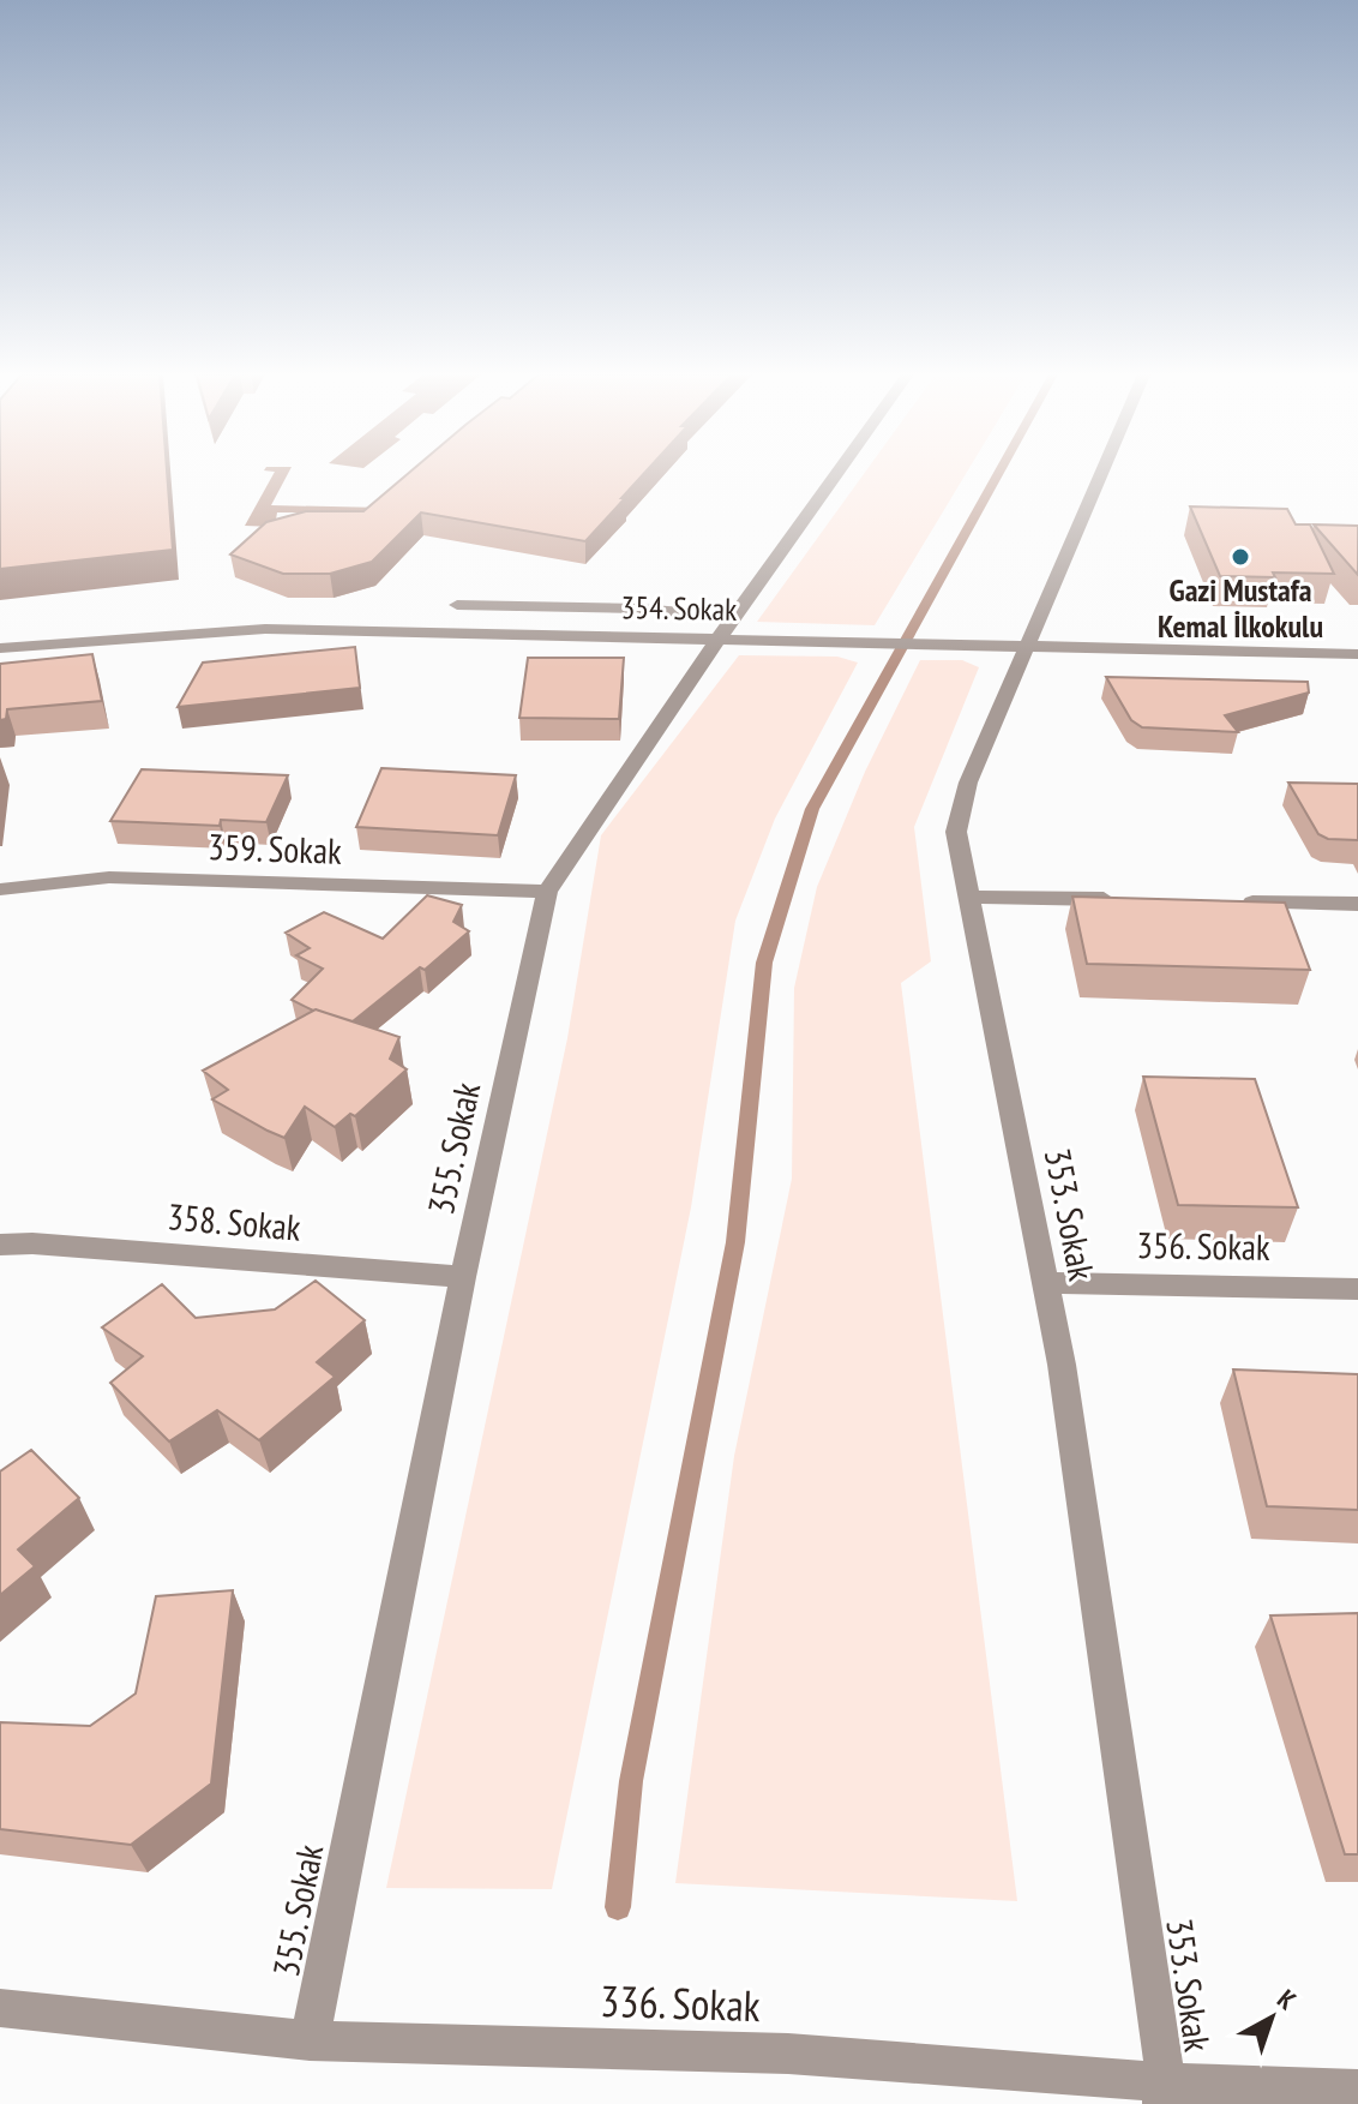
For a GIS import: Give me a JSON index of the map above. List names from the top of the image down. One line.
{"streets":{"street":["354. Sokak","359. Sokak","355. Sokak","353. Sokak","358. Sokak","356. Sokak","336. Sokak"]},"crossings":[["354. Sokak","355. Sokak"],["354. Sokak","353. Sokak"],["359. Sokak","355. Sokak"],["355. Sokak","358. Sokak"],["355. Sokak","336. Sokak"],["353. Sokak","356. Sokak"],["353. Sokak","336. Sokak"]],"places":["Gazi Mustafa Kemal İlkokulu"],"north":"top right"}
